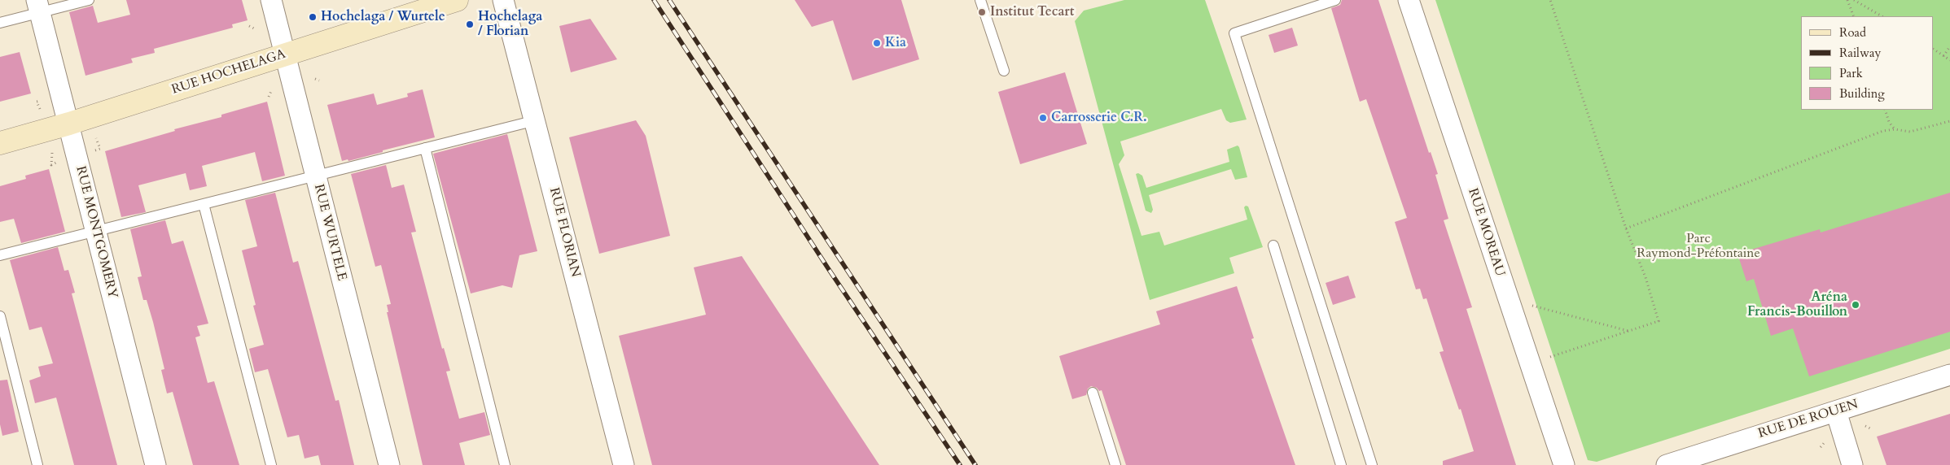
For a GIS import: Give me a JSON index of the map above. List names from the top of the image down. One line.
{"streets":{"street":["RUE HOCHELAGA","RUE MONTGOMERY","RUE WURTELE","RUE FLORIAN","RUE MOREAU","RUE DE ROUEN"]},"crossings":[["RUE HOCHELAGA","RUE MONTGOMERY"],["RUE HOCHELAGA","RUE WURTELE"]],"parks":["Parc Raymond-Préfontaine"],"places":["Institut Tecart","Hochelaga / Wurtele","Hochelaga / Florian","Kia","Carrosserie C.R.","Aréna Francis-Bouillon"],"legend":["Road","Railway","Park","Building"]}
